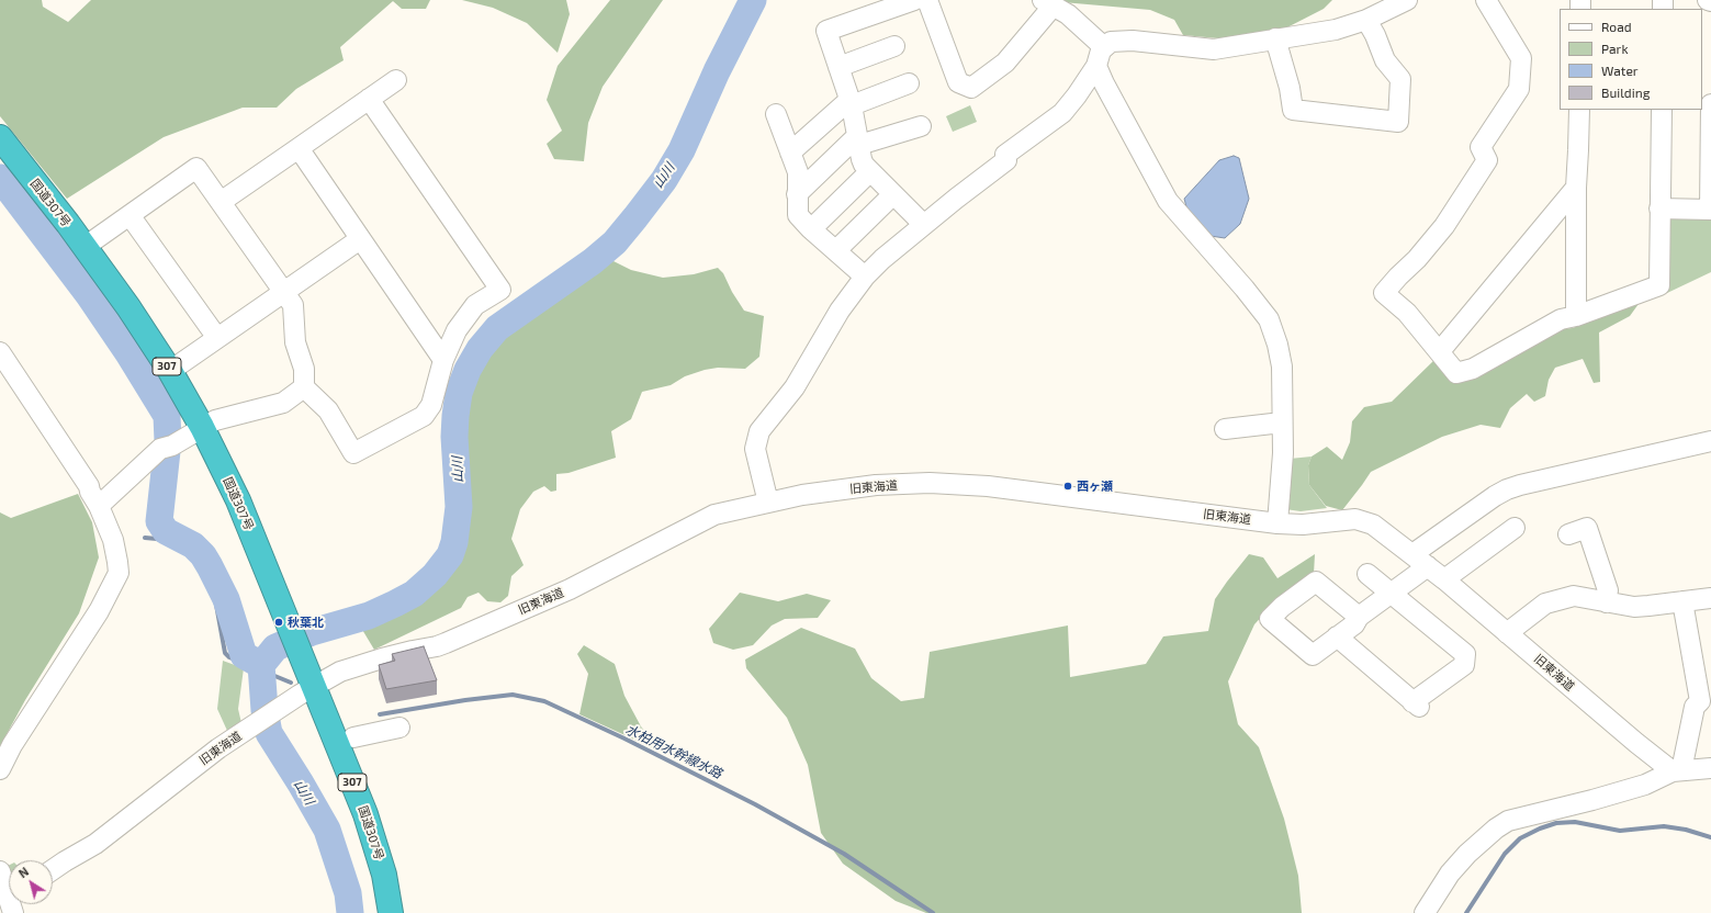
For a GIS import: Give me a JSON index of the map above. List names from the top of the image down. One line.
{"streets":{"highway":["国道307号","307"],"street":["旧東海道"]},"crossings":[["国道307号","旧東海道"]],"water":["山川","水柏用水幹線水路"],"places":["西ヶ瀬","秋葉北"],"legend":["Road","Park","Water","Building"],"north":"top left"}
